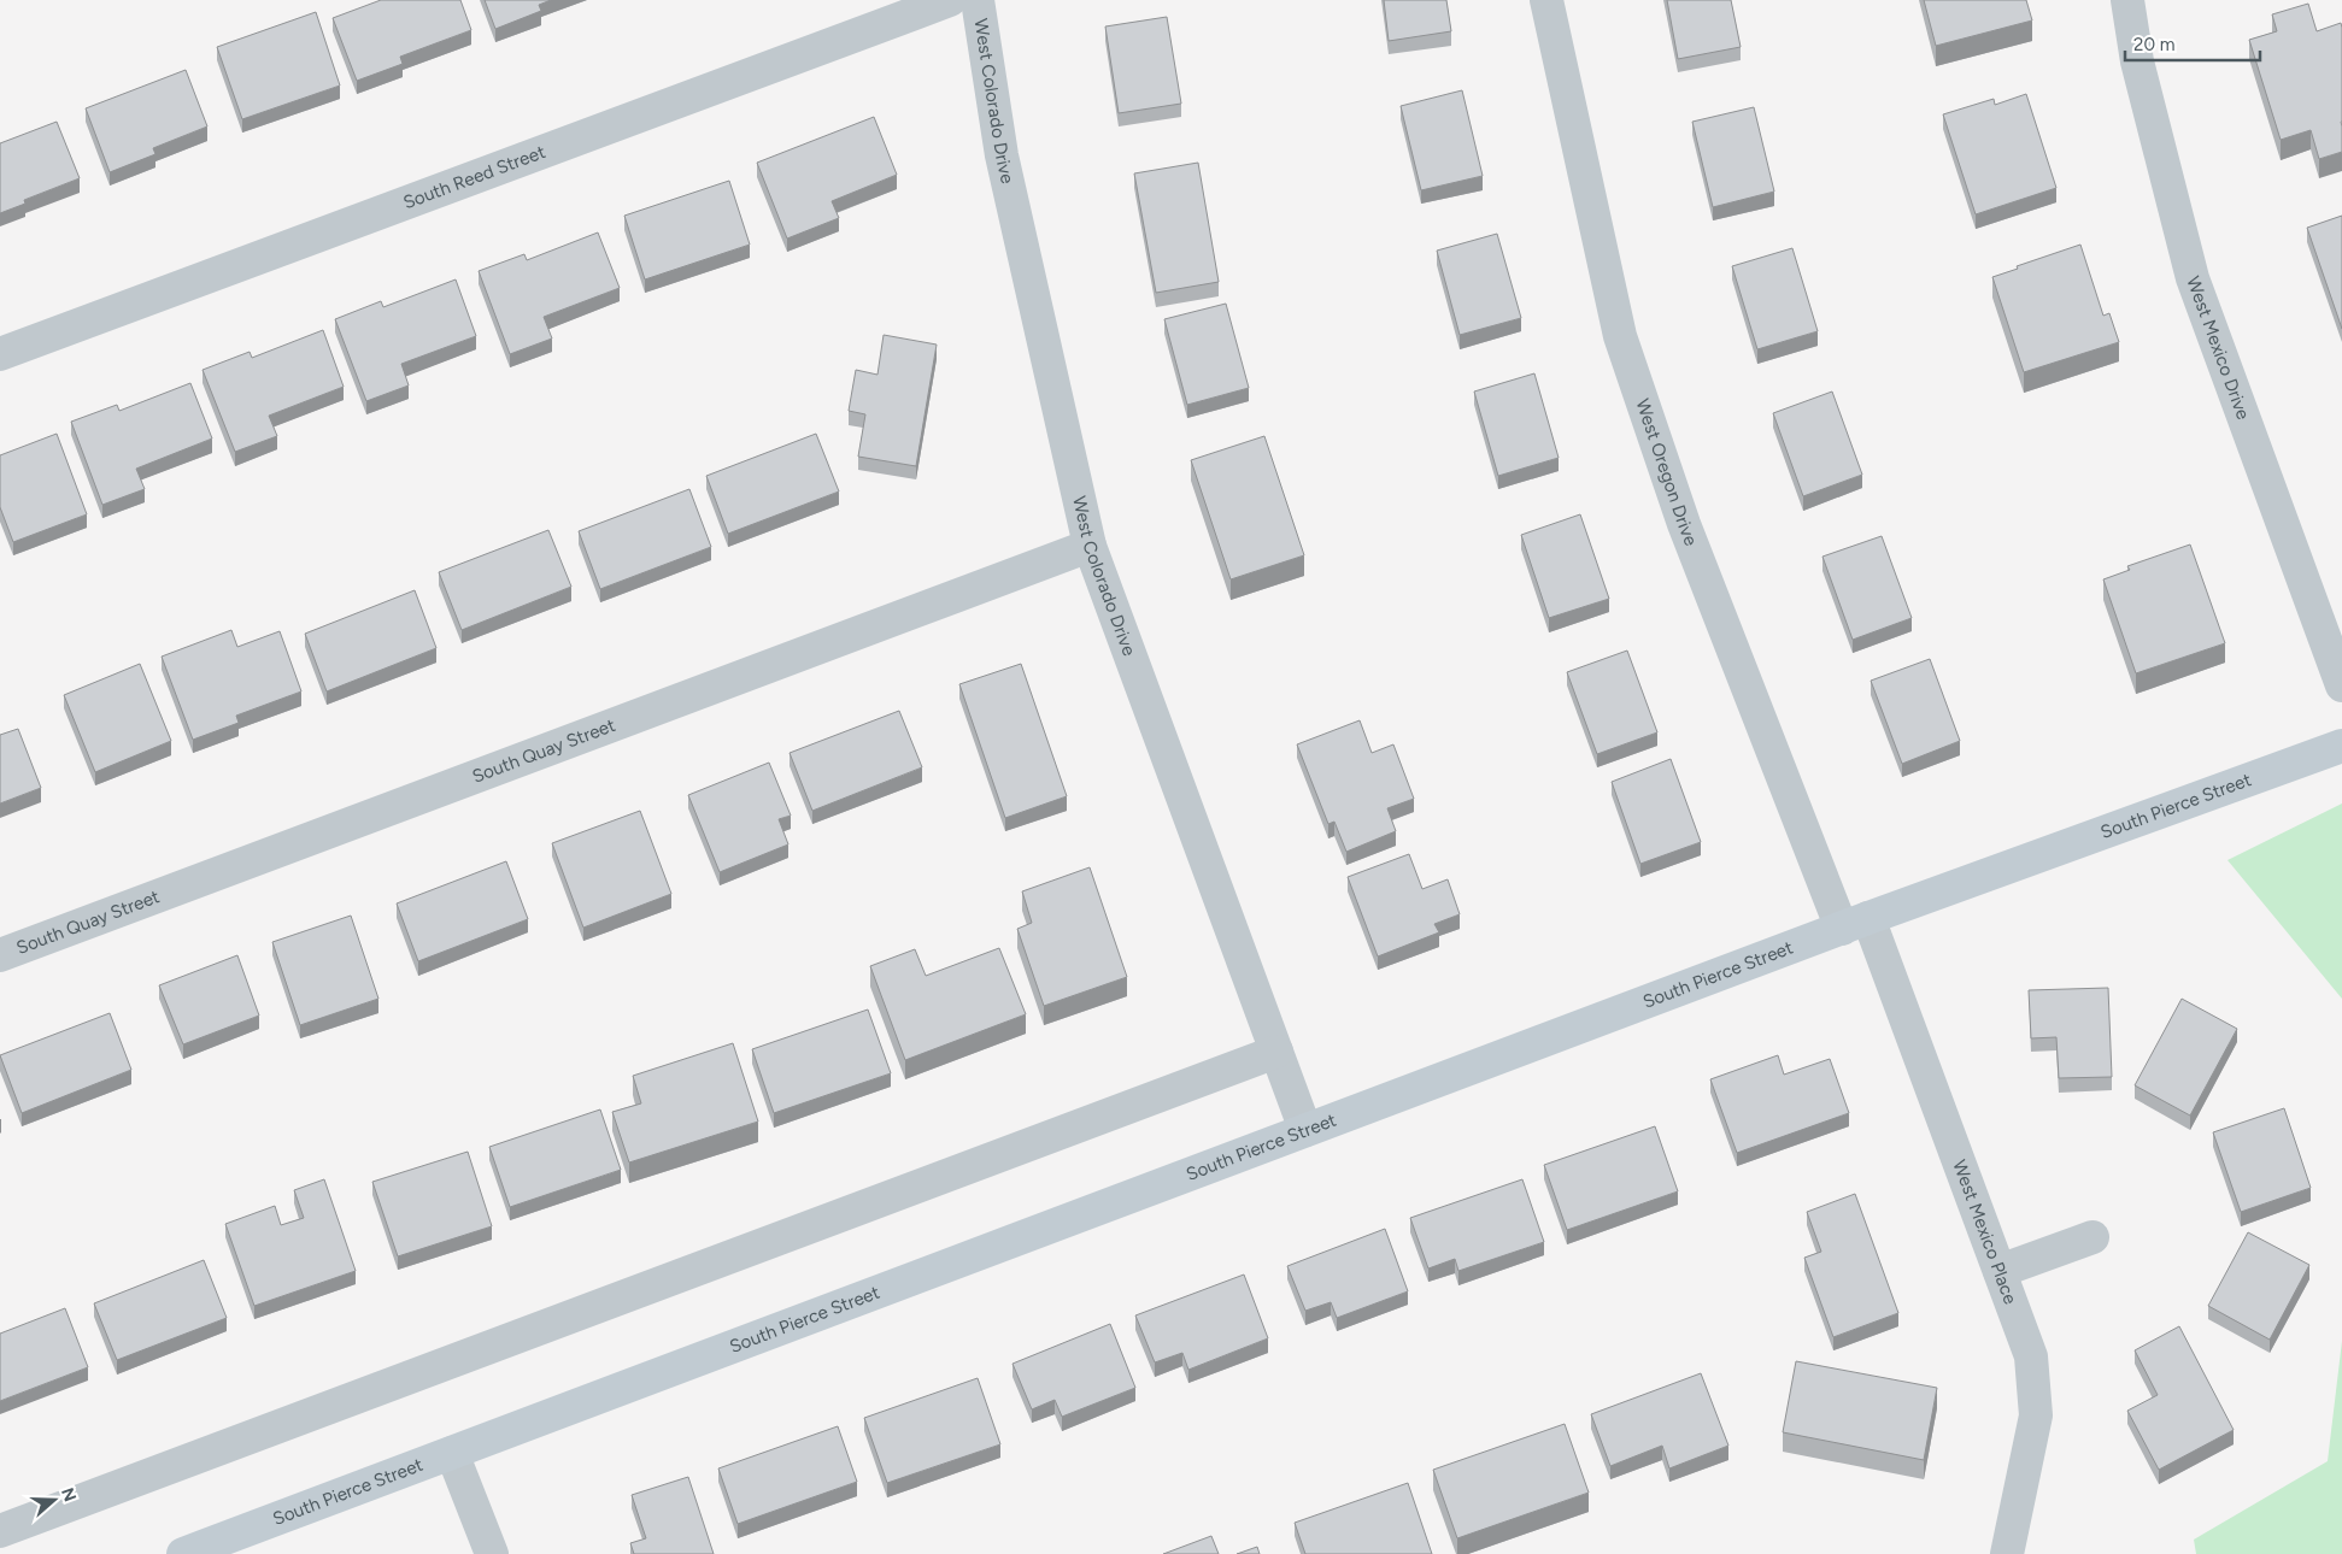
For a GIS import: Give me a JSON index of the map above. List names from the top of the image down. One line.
{"streets":{"street":["West Colorado Drive","South Reed Street","West Mexico Drive","West Oregon Drive","South Quay Street","South Pierce Street","West Mexico Place"]},"crossings":[["West Colorado Drive","South Quay Street"],["West Colorado Drive","South Pierce Street"],["West Oregon Drive","South Pierce Street"],["West Oregon Drive","West Mexico Place"],["South Pierce Street","West Mexico Place"]],"scale_bar":"20 m","north":"right"}
